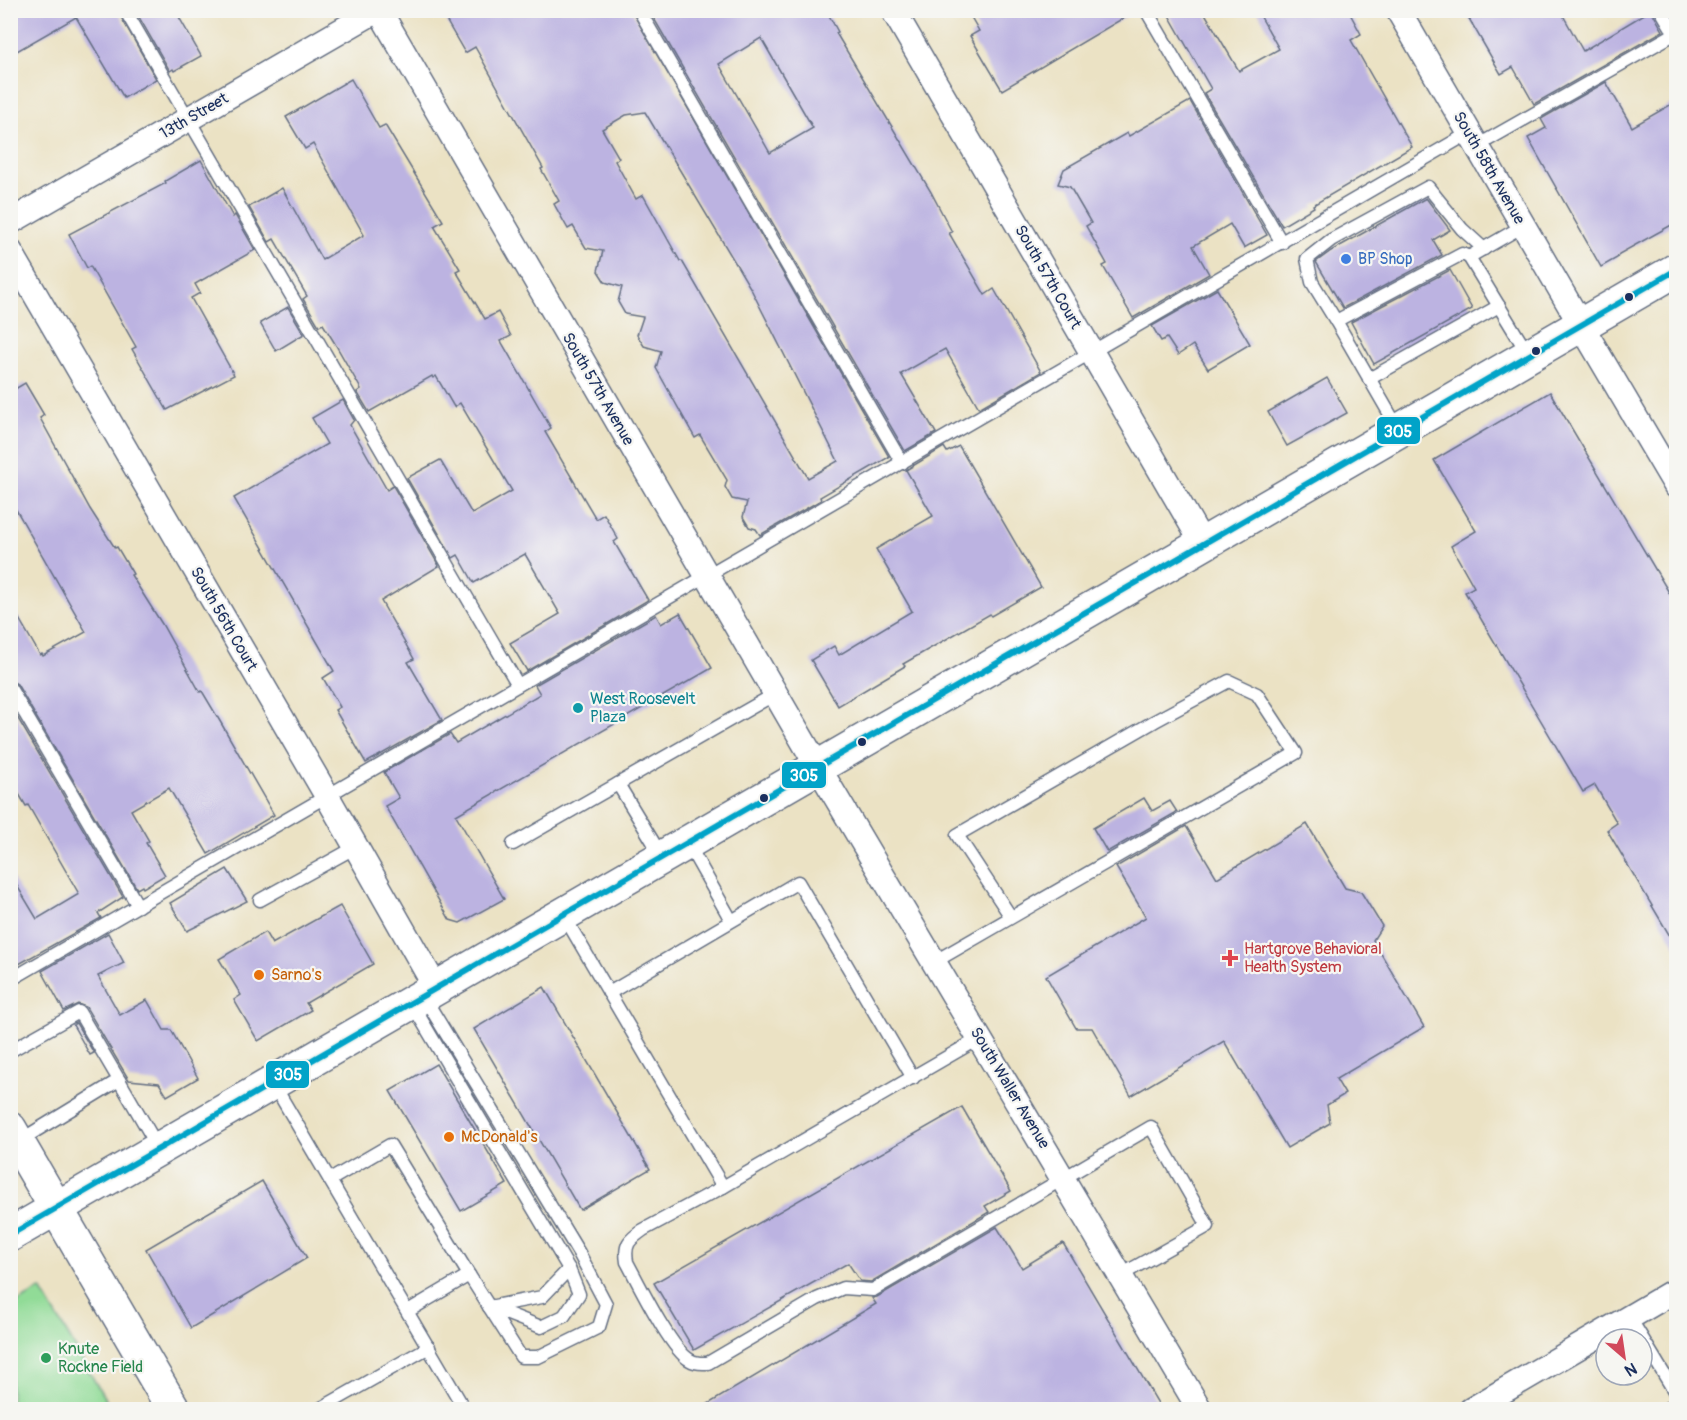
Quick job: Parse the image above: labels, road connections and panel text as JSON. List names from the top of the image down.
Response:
{
  "streets": {
    "street": [
      "13th Street",
      "South 58th Avenue",
      "South 57th Court",
      "South 57th Avenue",
      "South 56th Court",
      "South Waller Avenue"
    ]
  },
  "crossings": [
    ["13th Street", "South 57th Avenue"],
    ["South 57th Avenue", "South Waller Avenue"]
  ],
  "places": {
    "other": [
      "BP Shop",
      "West Roosevelt Plaza",
      "Sarno's",
      "McDonald's",
      "Knute Rockne Field"
    ],
    "health": ["Hartgrove Behavioral Health System"]
  },
  "lines": ["transit line 305"],
  "north": "bottom right"
}
